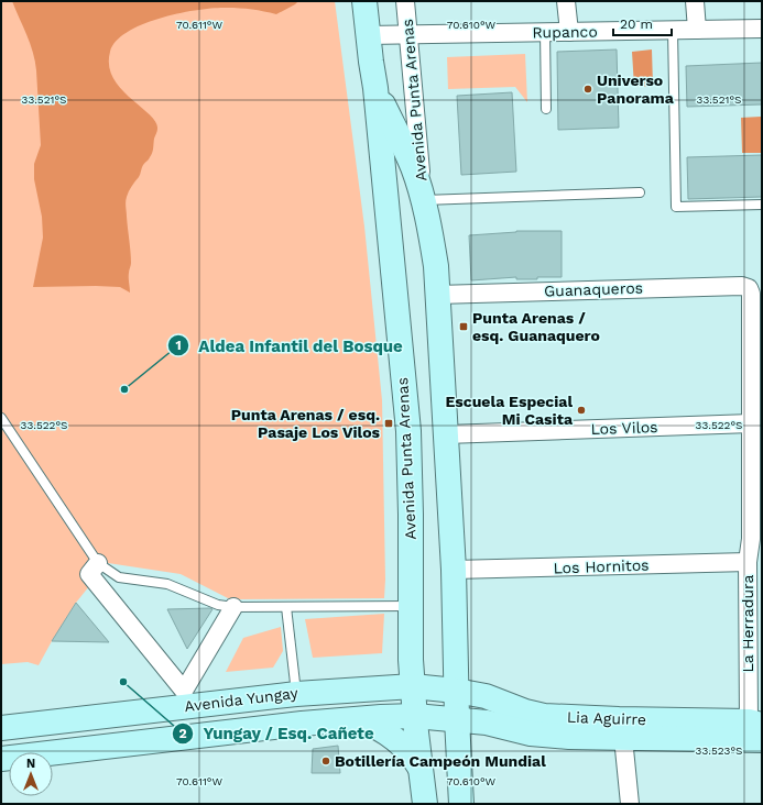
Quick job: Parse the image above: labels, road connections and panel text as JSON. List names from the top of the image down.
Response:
{
  "streets": {
    "main road": ["Avenida Punta Arenas", "Avenida Yungay", "Lia Aguirre"],
    "street": [
      "Rupanco",
      "Guanaqueros",
      "Los Vilos",
      "Los Hornitos",
      "La Herradura"
    ]
  },
  "crossings": [
    ["Rupanco", "Avenida Punta Arenas"],
    ["Avenida Punta Arenas", "Guanaqueros"],
    ["Avenida Punta Arenas", "Los Vilos"],
    ["Avenida Punta Arenas", "Los Hornitos"],
    ["Avenida Punta Arenas", "Avenida Yungay"],
    ["Avenida Punta Arenas", "Lia Aguirre"],
    ["Guanaqueros", "La Herradura"],
    ["Los Vilos", "La Herradura"],
    ["Los Hornitos", "La Herradura"],
    ["La Herradura", "Lia Aguirre"],
    ["Avenida Yungay", "Lia Aguirre"]
  ],
  "places": {
    "other": [
      "Universo Panorama",
      "Aldea Infantil del Bosque",
      "Escuela Especial Mi Casita",
      "Yungay / Esq. Cañete",
      "Botillería Campeón Mundial"
    ],
    "transit": ["Punta Arenas / esq. Guanaquero", "Punta Arenas / esq. Pasaje Los Vilos"]
  },
  "scale_bar": "20 m",
  "north": "top",
  "coordinates": [
    "70.611°W",
    "70.610°W",
    "33.521°S",
    "33.522°S",
    "33.523°S"
  ]
}
